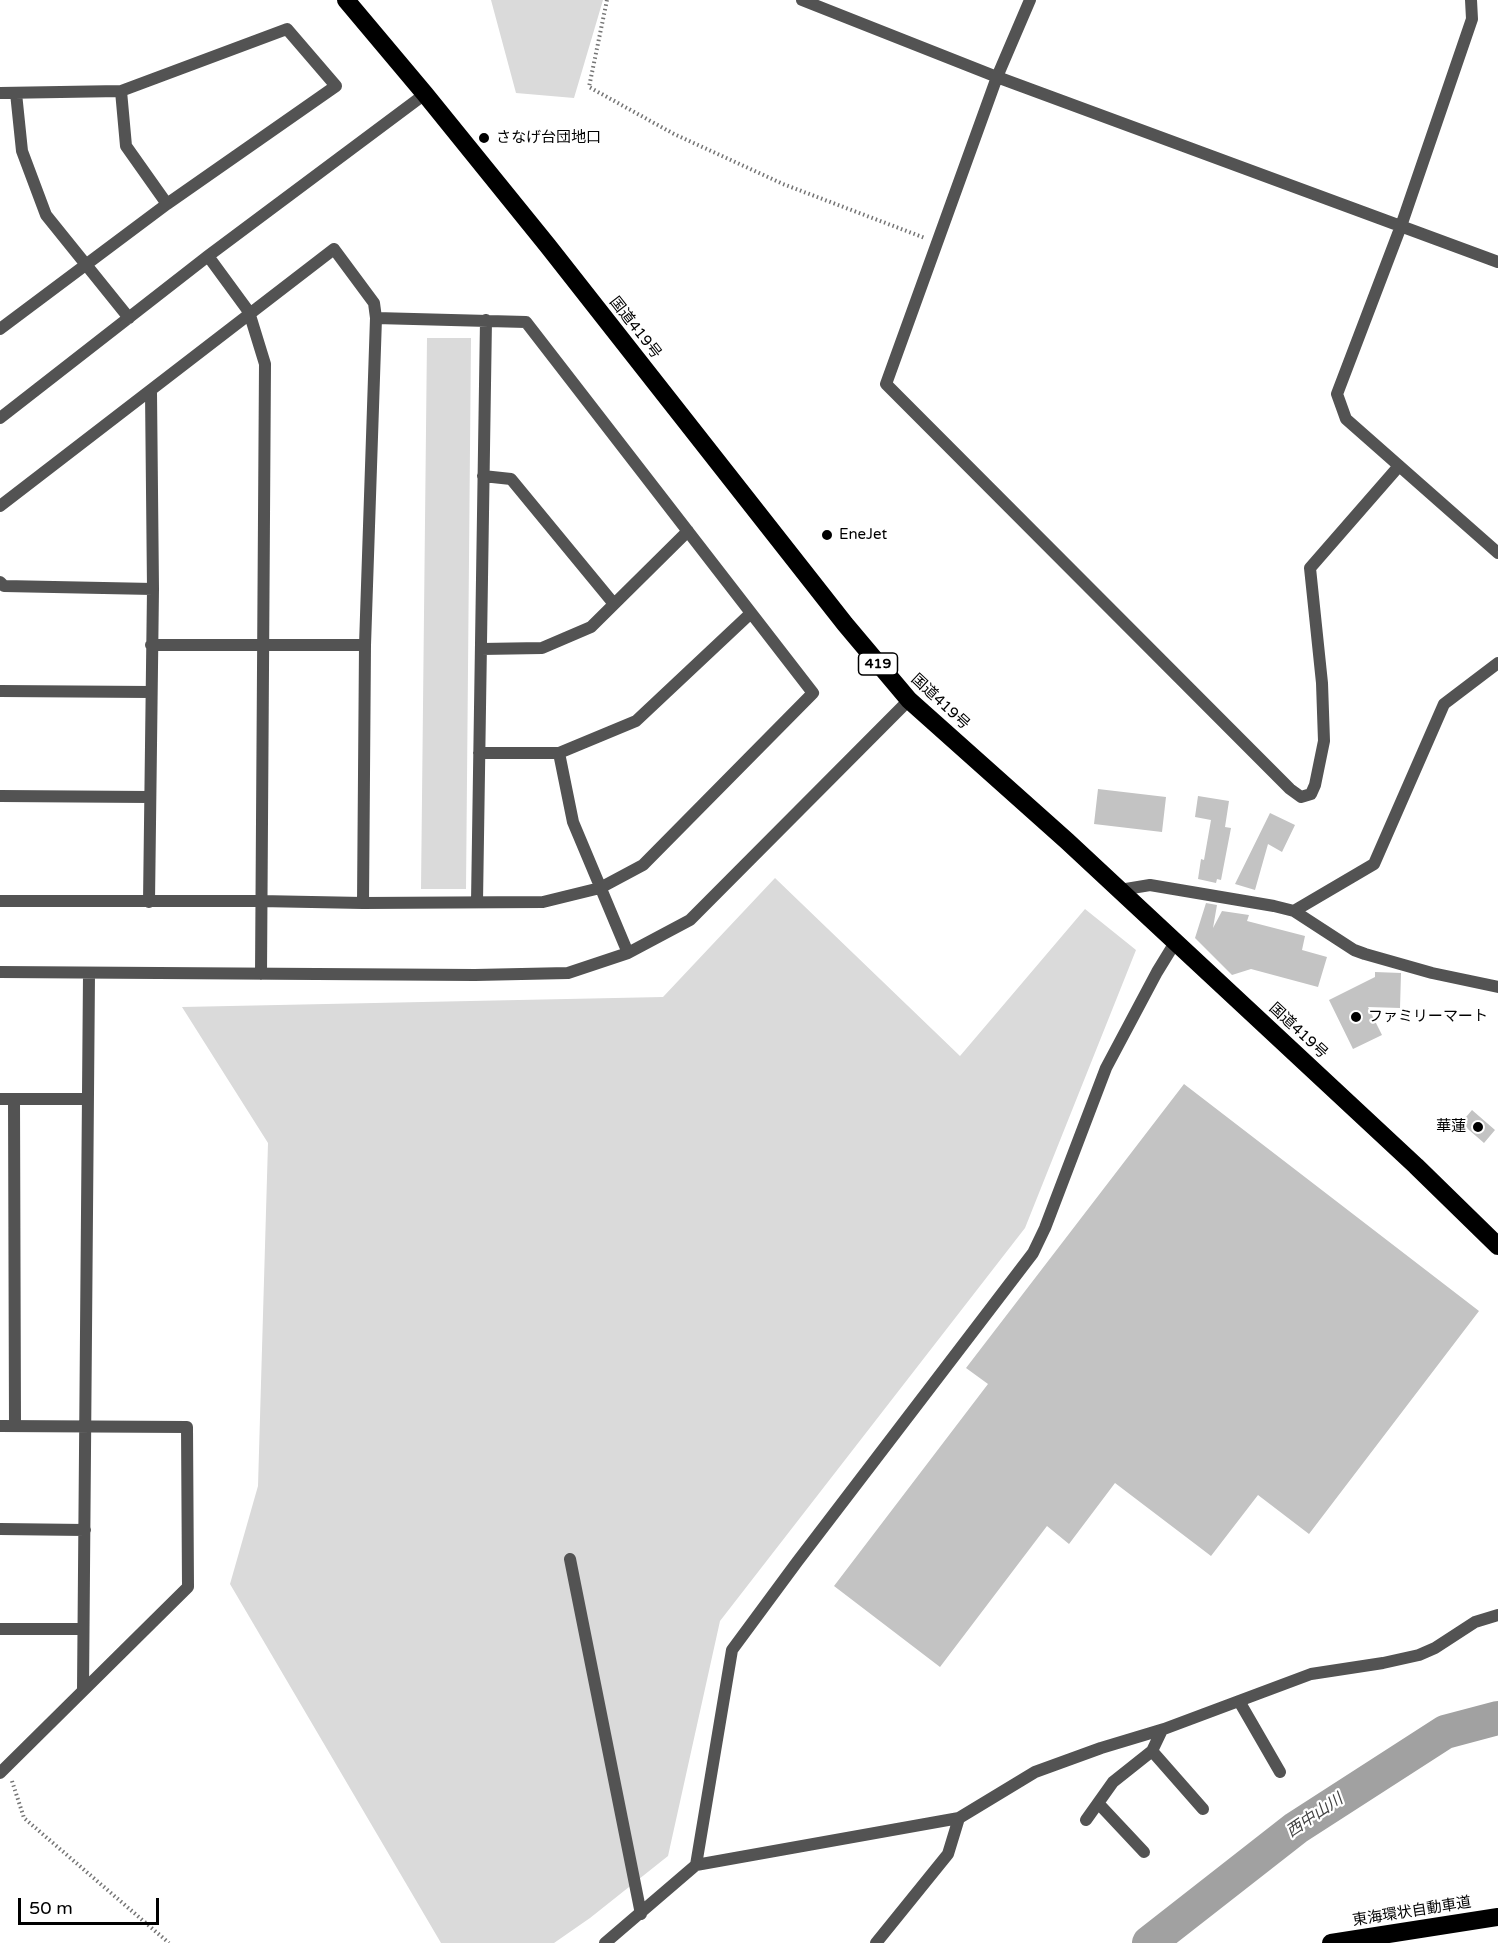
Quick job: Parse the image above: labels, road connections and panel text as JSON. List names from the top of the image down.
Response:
{
  "streets": {
    "highway": ["国道419号", "419", "東海環状自動車道"]
  },
  "water": ["西中山川"],
  "places": [
    "さなげ台団地口",
    "EneJet",
    "ファミリーマート",
    "華蓮"
  ],
  "scale_bar": "50 m"
}
